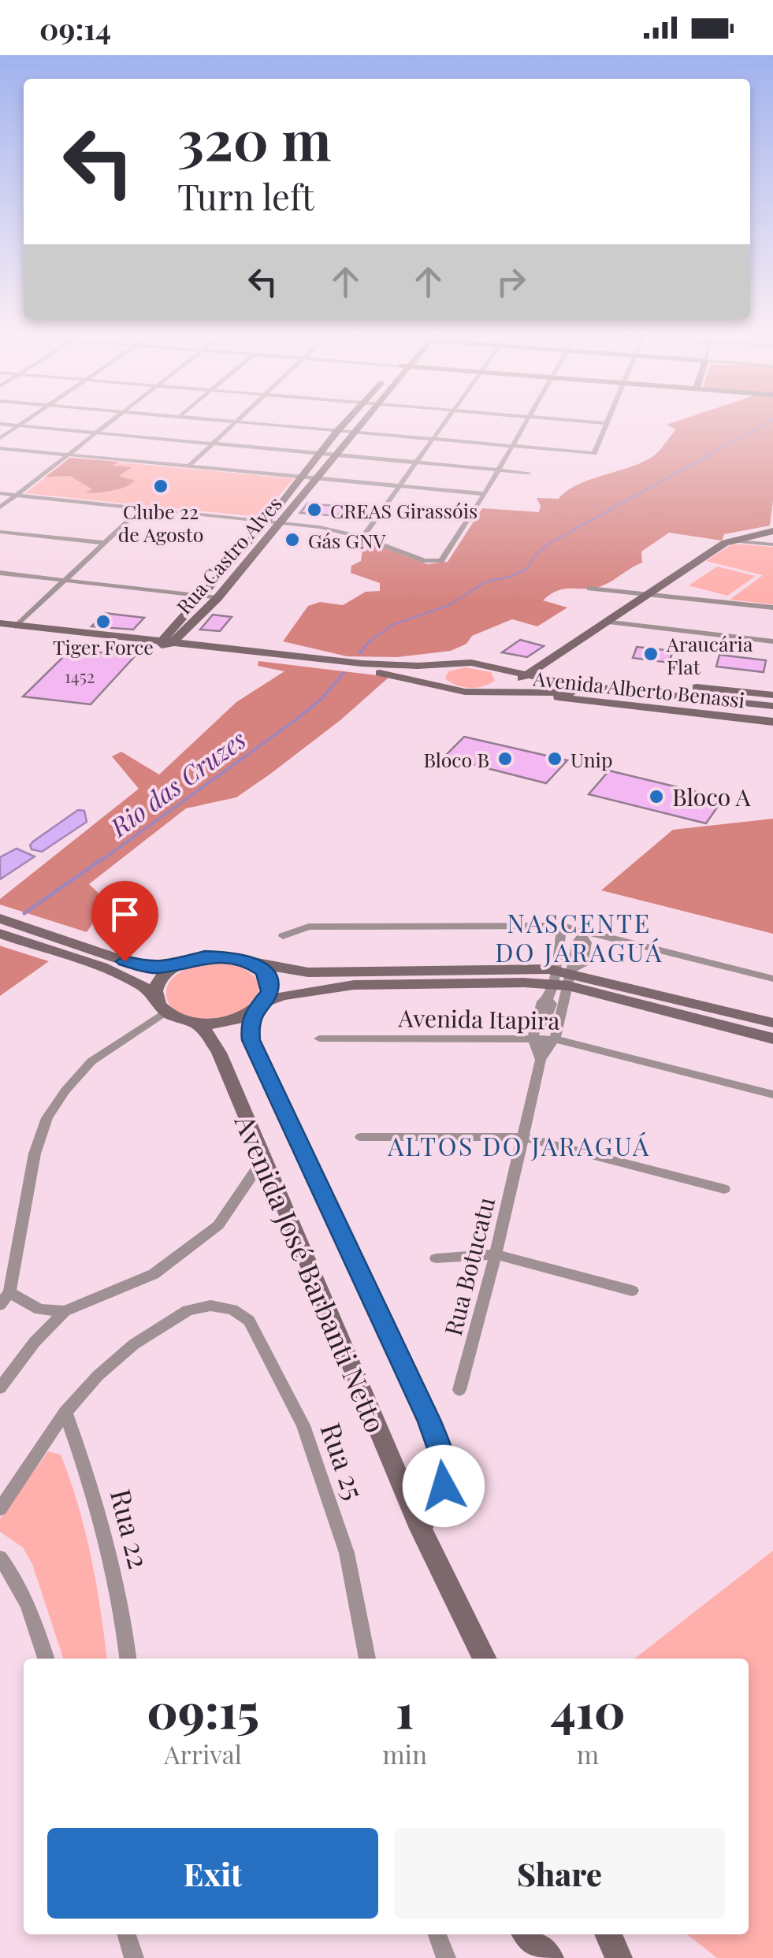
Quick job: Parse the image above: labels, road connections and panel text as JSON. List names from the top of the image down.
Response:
{
  "streets": {
    "street": [
      "Rua Castro Alves",
      "Avenida Alberto Benassi",
      "Avenida Itapira",
      "Rua Botucatu",
      "Avenida José Barbanti Netto",
      "Rua 25",
      "Rua 22"
    ]
  },
  "crossings": [
    ["Avenida Itapira", "Rua Botucatu"],
    ["Rua 25", "Rua 22"]
  ],
  "districts": ["NASCENTE DO JARAGUÁ", "ALTOS DO JARAGUÁ"],
  "water": ["Rio das Cruzes"],
  "places": [
    "Clube 22 de Agosto",
    "CREAS Girassóis",
    "Gás GNV",
    "Tiger Force",
    "Araucária Flat",
    "Bloco B",
    "Unip",
    "Bloco A"
  ],
  "house_numbers": ["1452"],
  "page": {
    "status": "09:14",
    "turn": ["320 m", "Turn left"],
    "eta": [
      "09:15",
      "Arrival",
      "1",
      "min",
      "410",
      "m"
    ],
    "buttons": ["Exit", "Share"]
  }
}
